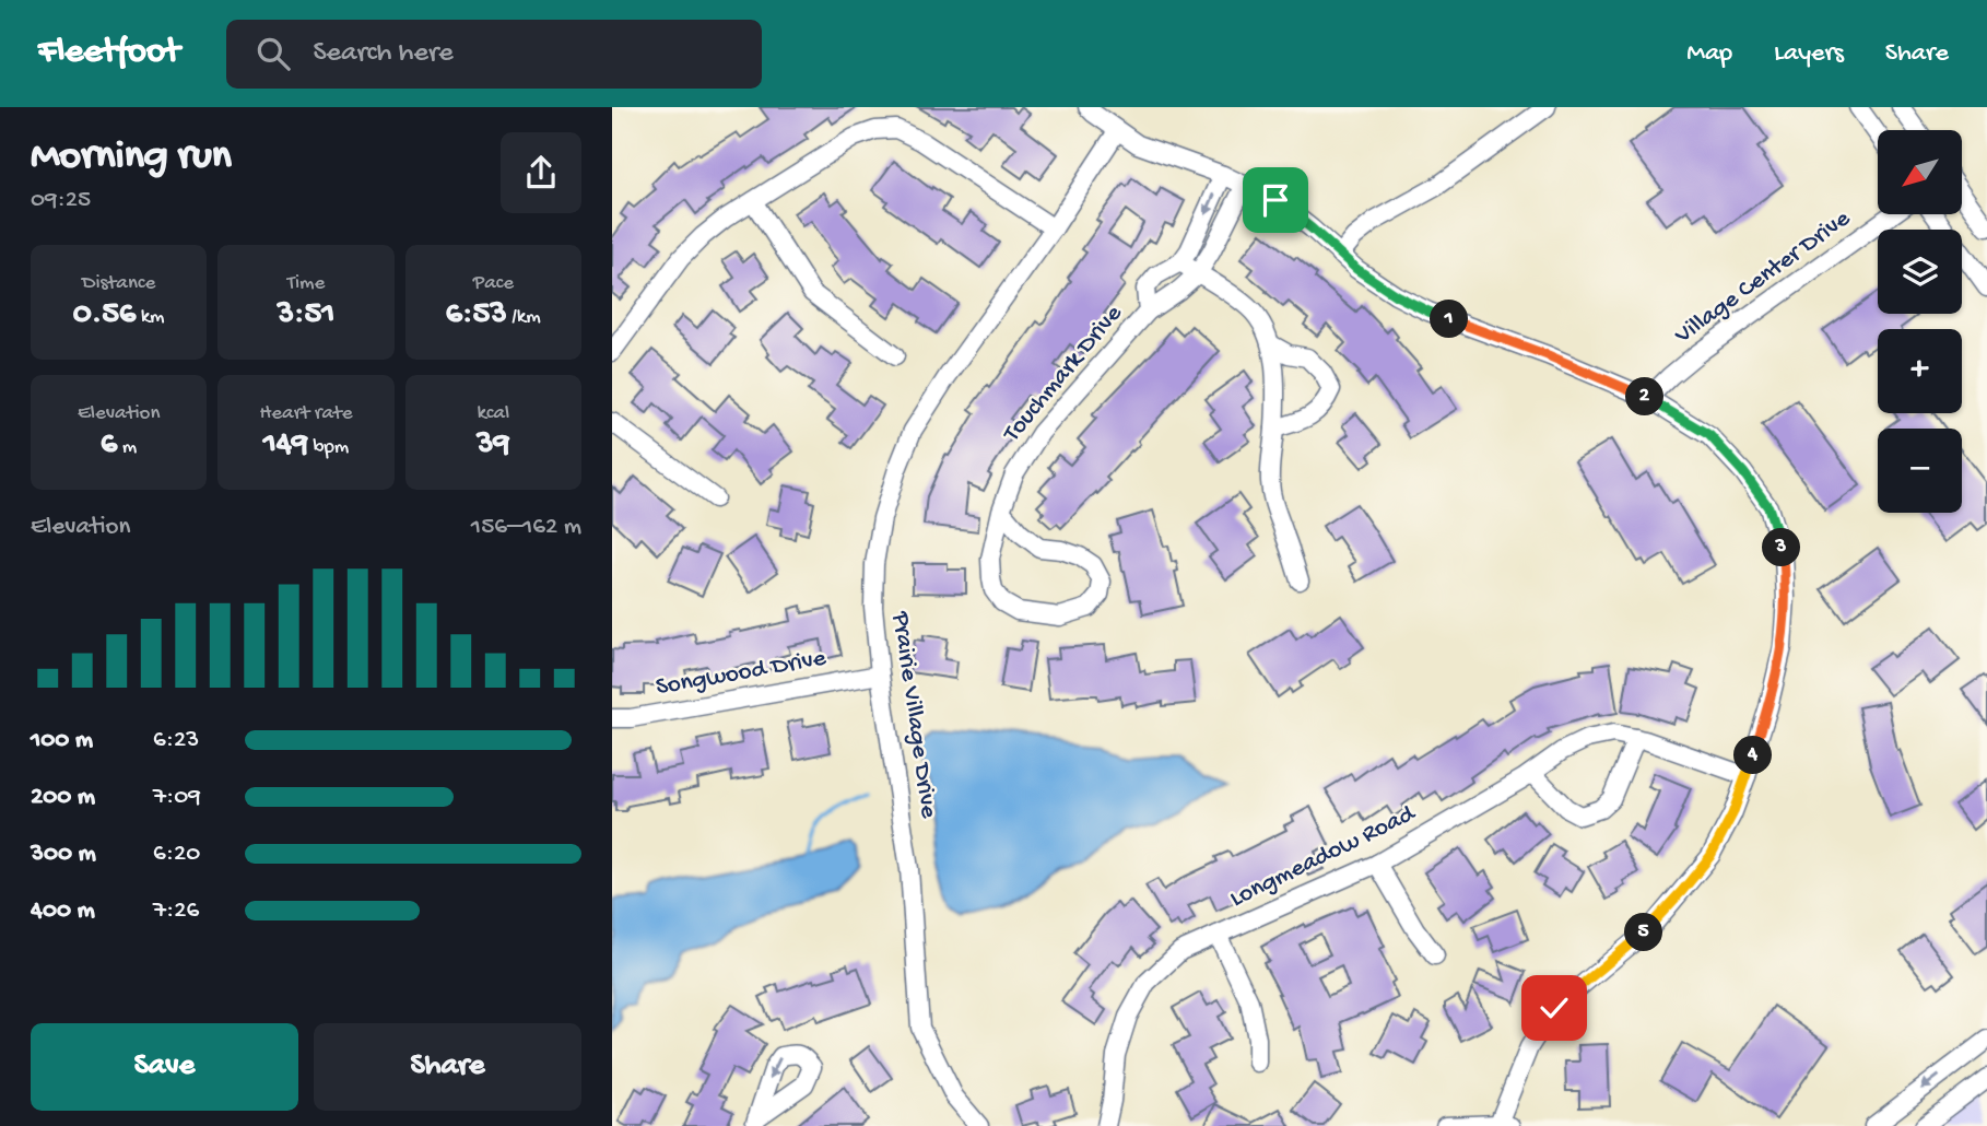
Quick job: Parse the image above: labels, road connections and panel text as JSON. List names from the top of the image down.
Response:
{
  "streets": {
    "street": [
      "Village Center Drive",
      "Touchmark Drive",
      "Songwood Drive",
      "Prairie Village Drive",
      "Longmeadow Road"
    ]
  },
  "crossings": [
    ["Songwood Drive", "Prairie Village Drive"]
  ],
  "north": "bottom left",
  "page": {
    "header": "Fleetfoot",
    "search": "Search here",
    "nav": ["Map", "Layers", "Share"],
    "heading": ["Morning run", "09:25"],
    "map_buttons": ["+", "−"],
    "stats": [
      ["Distance", "0.56 km"],
      ["Time", "3:51"],
      ["Pace", "6:53 /km"],
      ["Elevation", "6 m"],
      ["Heart rate", "149 bpm"],
      ["kcal", "39"]
    ],
    "pins": [
      "1",
      "2",
      "3",
      "4",
      "5"
    ],
    "chart": ["Elevation", "156–162 m"],
    "list": [
      {
        "name": "100 m",
        "note": "6:23"
      },
      {
        "name": "200 m",
        "note": "7:09"
      },
      {
        "name": "300 m",
        "note": "6:20"
      },
      {
        "name": "400 m",
        "note": "7:26"
      }
    ],
    "buttons": ["Save", "Share"]
  }
}
